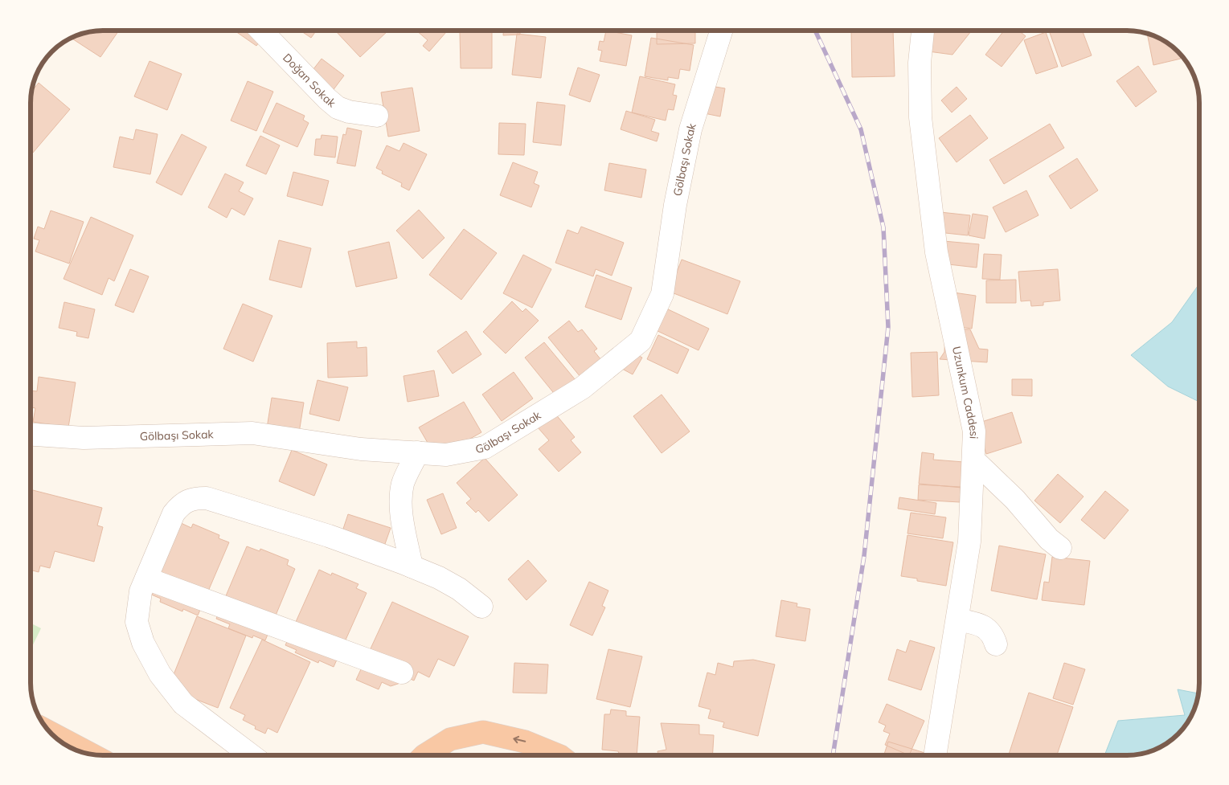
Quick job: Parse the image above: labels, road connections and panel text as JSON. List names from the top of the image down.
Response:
{
  "streets": {
    "street": ["Doğan Sokak", "Gölbaşı Sokak", "Uzunkum Caddesi"]
  }
}
